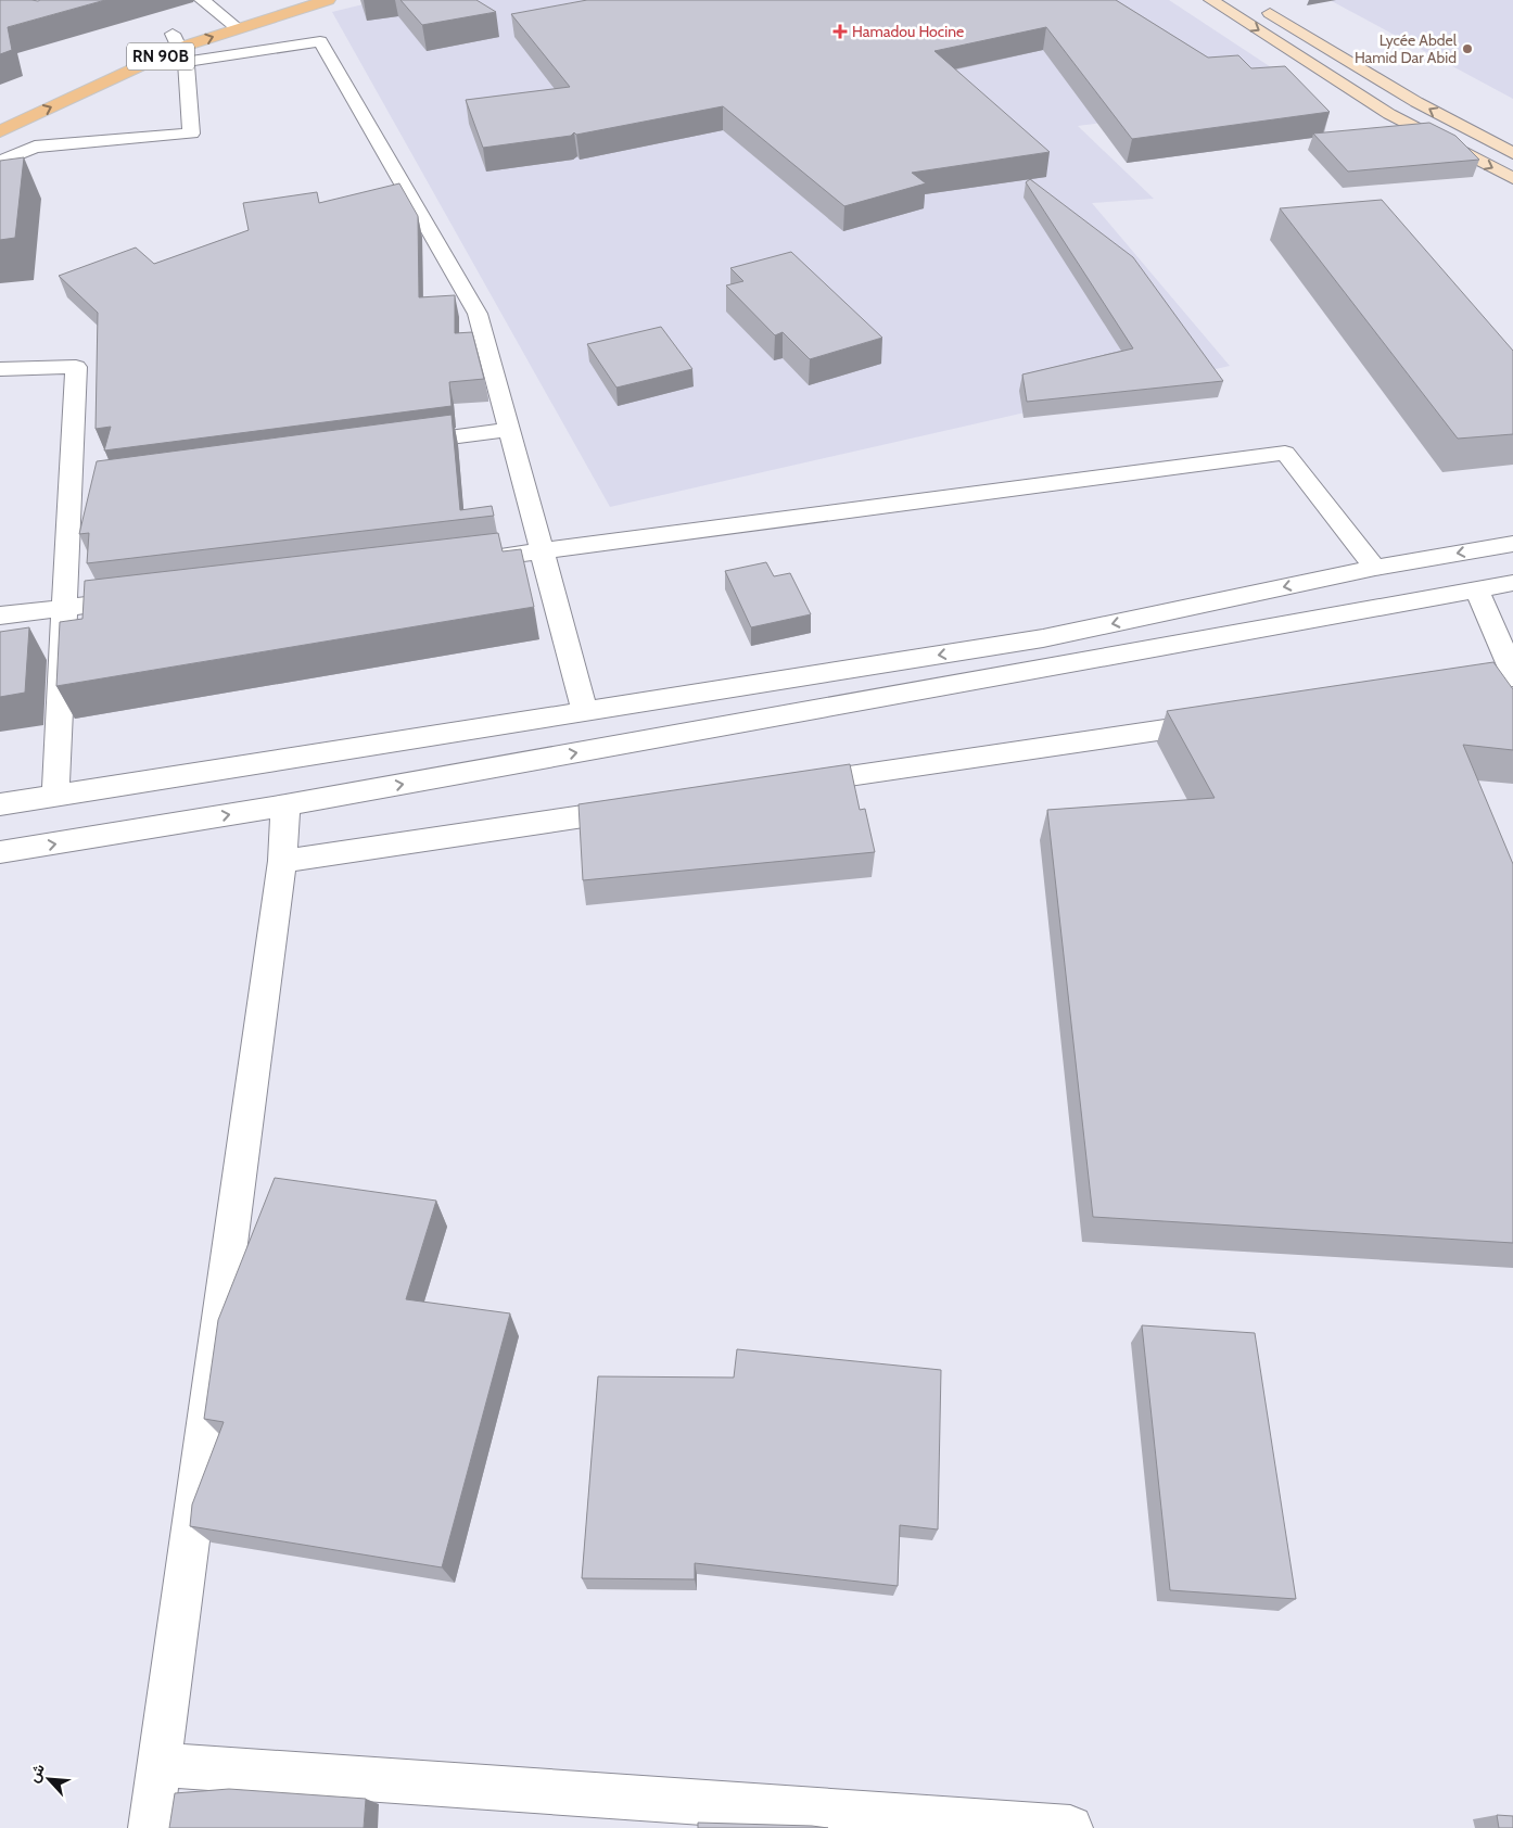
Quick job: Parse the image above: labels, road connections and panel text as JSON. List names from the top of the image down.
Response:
{
  "streets": {
    "main road": ["RN 90B"]
  },
  "places": {
    "health": ["Hamadou Hocine"],
    "other": ["Lycée Abdel Hamid Dar Abid"]
  },
  "north": "top left"
}
